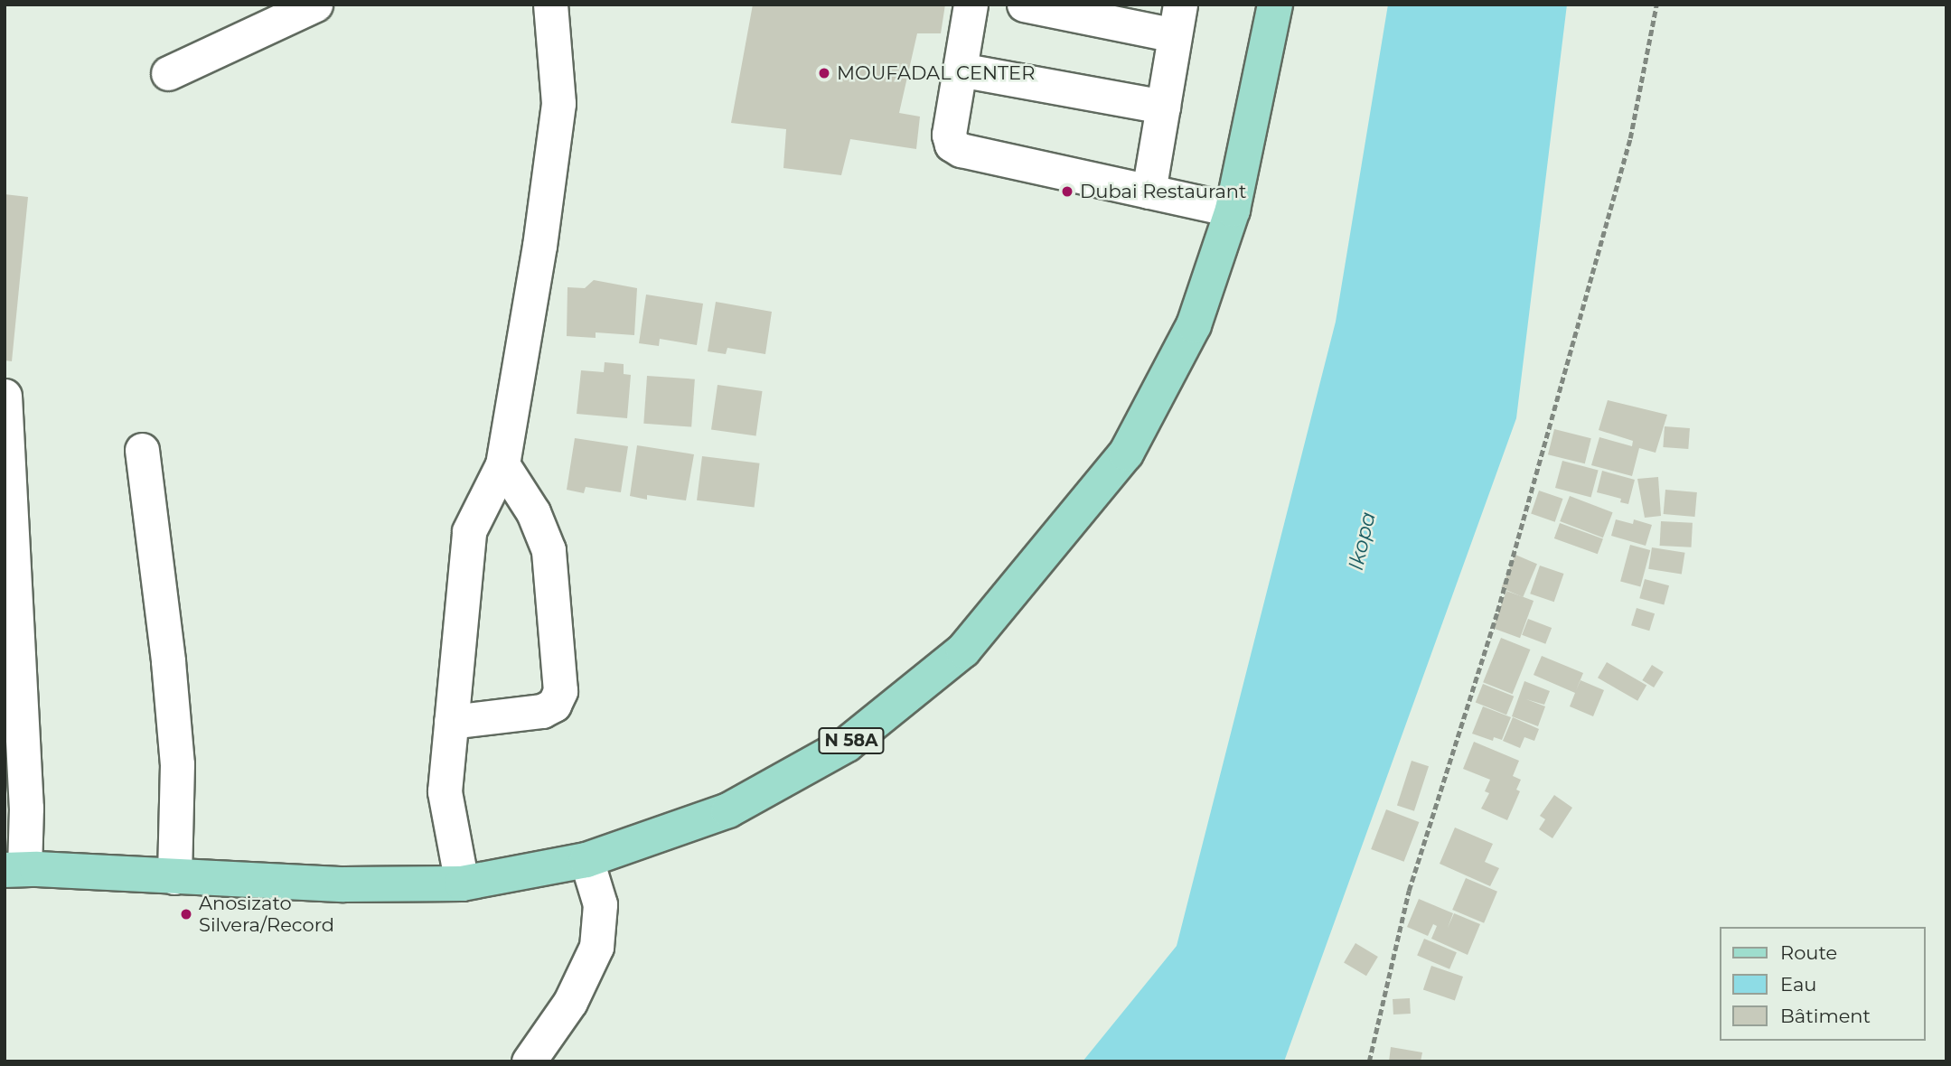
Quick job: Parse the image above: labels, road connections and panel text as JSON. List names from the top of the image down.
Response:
{
  "streets": {
    "main road": ["N 58A"]
  },
  "water": ["Ikopa"],
  "places": ["MOUFADAL CENTER", "Dubai Restaurant", "Anosizato Silvera/Record"],
  "legend": ["Route", "Eau", "Bâtiment"]
}
